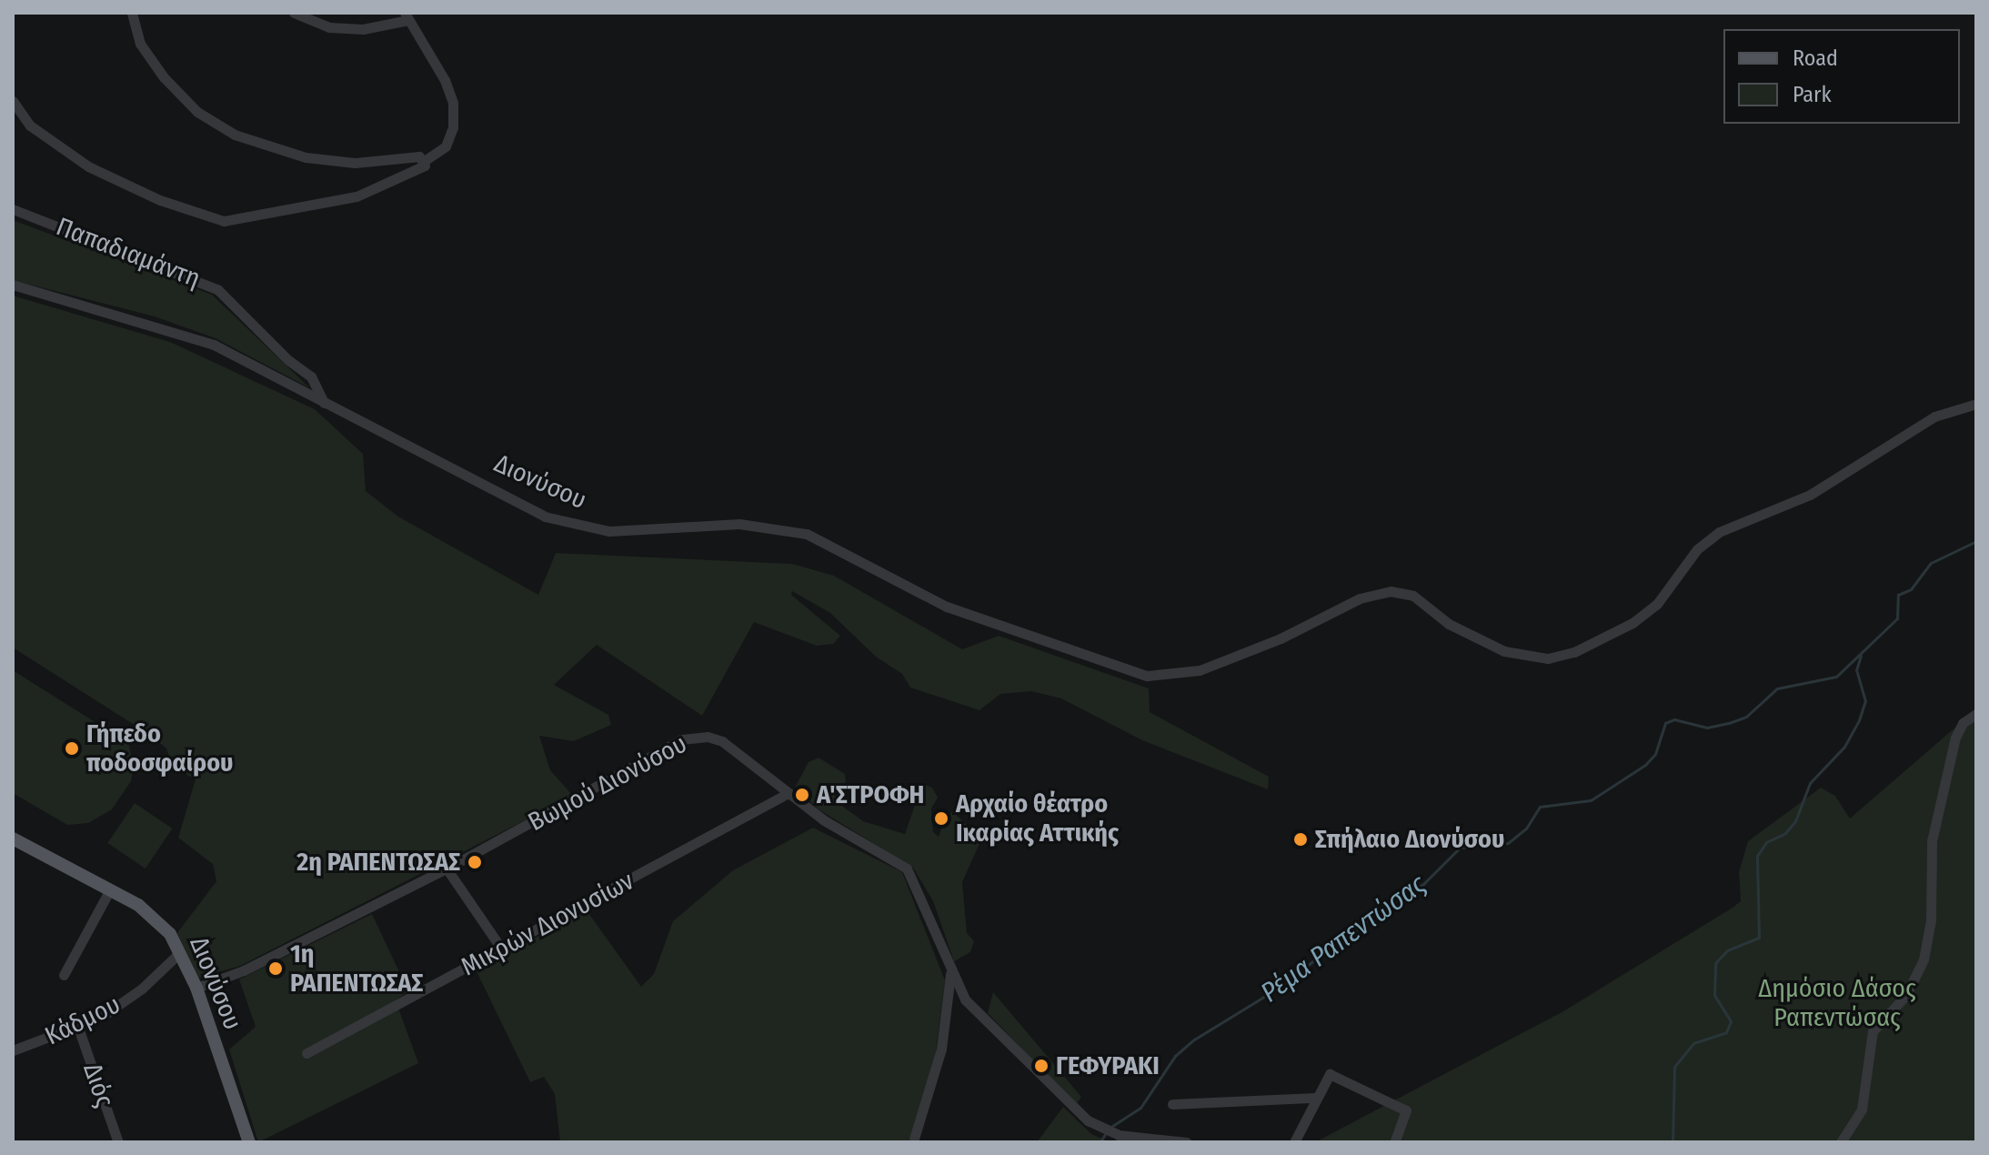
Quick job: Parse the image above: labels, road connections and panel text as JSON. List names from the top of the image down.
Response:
{
  "streets": {
    "main road": ["Διονύσου"],
    "street": [
      "Παπαδιαμάντη",
      "Βωμού Διονύσου",
      "Μικρών Διονυσίων",
      "Κάδμου",
      "Διός"
    ]
  },
  "crossings": [
    ["Παπαδιαμάντη", "Διονύσου"],
    ["Διονύσου", "Βωμού Διονύσου"],
    ["Διονύσου", "Κάδμου"],
    ["Βωμού Διονύσου", "Μικρών Διονυσίων"],
    ["Κάδμου", "Διός"]
  ],
  "water": ["Ρέμα Ραπεντώσας"],
  "parks": ["Δημόσιο Δάσος Ραπεντώσας"],
  "places": [
    "Γήπεδο ποδοσφαίρου",
    "Α'ΣΤΡΟΦΗ",
    "Αρχαίο θέατρο Ικαρίας Αττικής",
    "Σπήλαιο Διονύσου",
    "2η ΡΑΠΕΝΤΩΣΑΣ",
    "1η ΡΑΠΕΝΤΩΣΑΣ",
    "ΓΕΦΥΡΑΚΙ"
  ],
  "legend": ["Road", "Park"]
}
